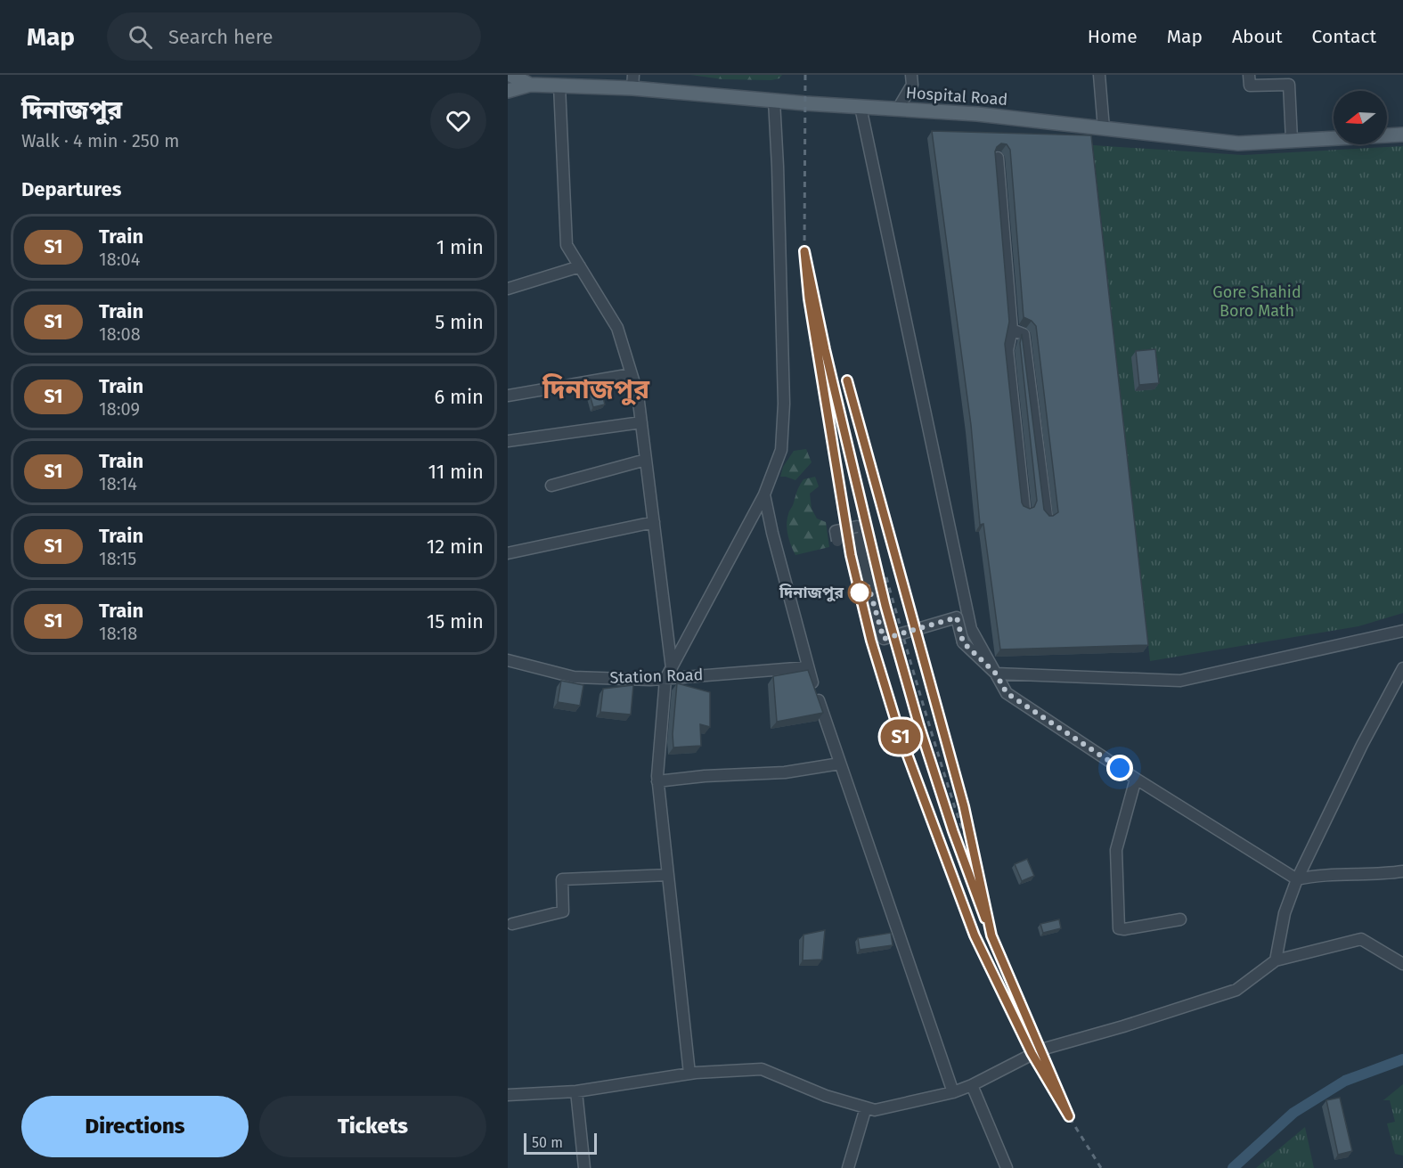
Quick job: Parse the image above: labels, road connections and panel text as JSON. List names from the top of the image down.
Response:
{
  "streets": {
    "main road": ["Hospital Road"],
    "street": ["Station Road"]
  },
  "districts": ["দিনাজপুর"],
  "parks": ["Gore Shahid Boro Math"],
  "places": ["দিনাজপুর"],
  "scale_bar": "50 m",
  "north": "left",
  "page": {
    "header": "Map",
    "search": "Search here",
    "nav": [
      "Home",
      "Map",
      "About",
      "Contact"
    ],
    "heading": [
      ["দিনাজপুর", "Walk · 4 min · 250 m"],
      "Departures"
    ],
    "on_map": "S1",
    "list": [
      {
        "mark": "S1",
        "name": "Train",
        "note": "18:04",
        "value": "1 min"
      },
      {
        "mark": "S1",
        "name": "Train",
        "note": "18:08",
        "value": "5 min"
      },
      {
        "mark": "S1",
        "name": "Train",
        "note": "18:09",
        "value": "6 min"
      },
      {
        "mark": "S1",
        "name": "Train",
        "note": "18:14",
        "value": "11 min"
      },
      {
        "mark": "S1",
        "name": "Train",
        "note": "18:15",
        "value": "12 min"
      },
      {
        "mark": "S1",
        "name": "Train",
        "note": "18:18",
        "value": "15 min"
      }
    ],
    "buttons": ["Directions", "Tickets"],
    "scale": "50 m"
  }
}
